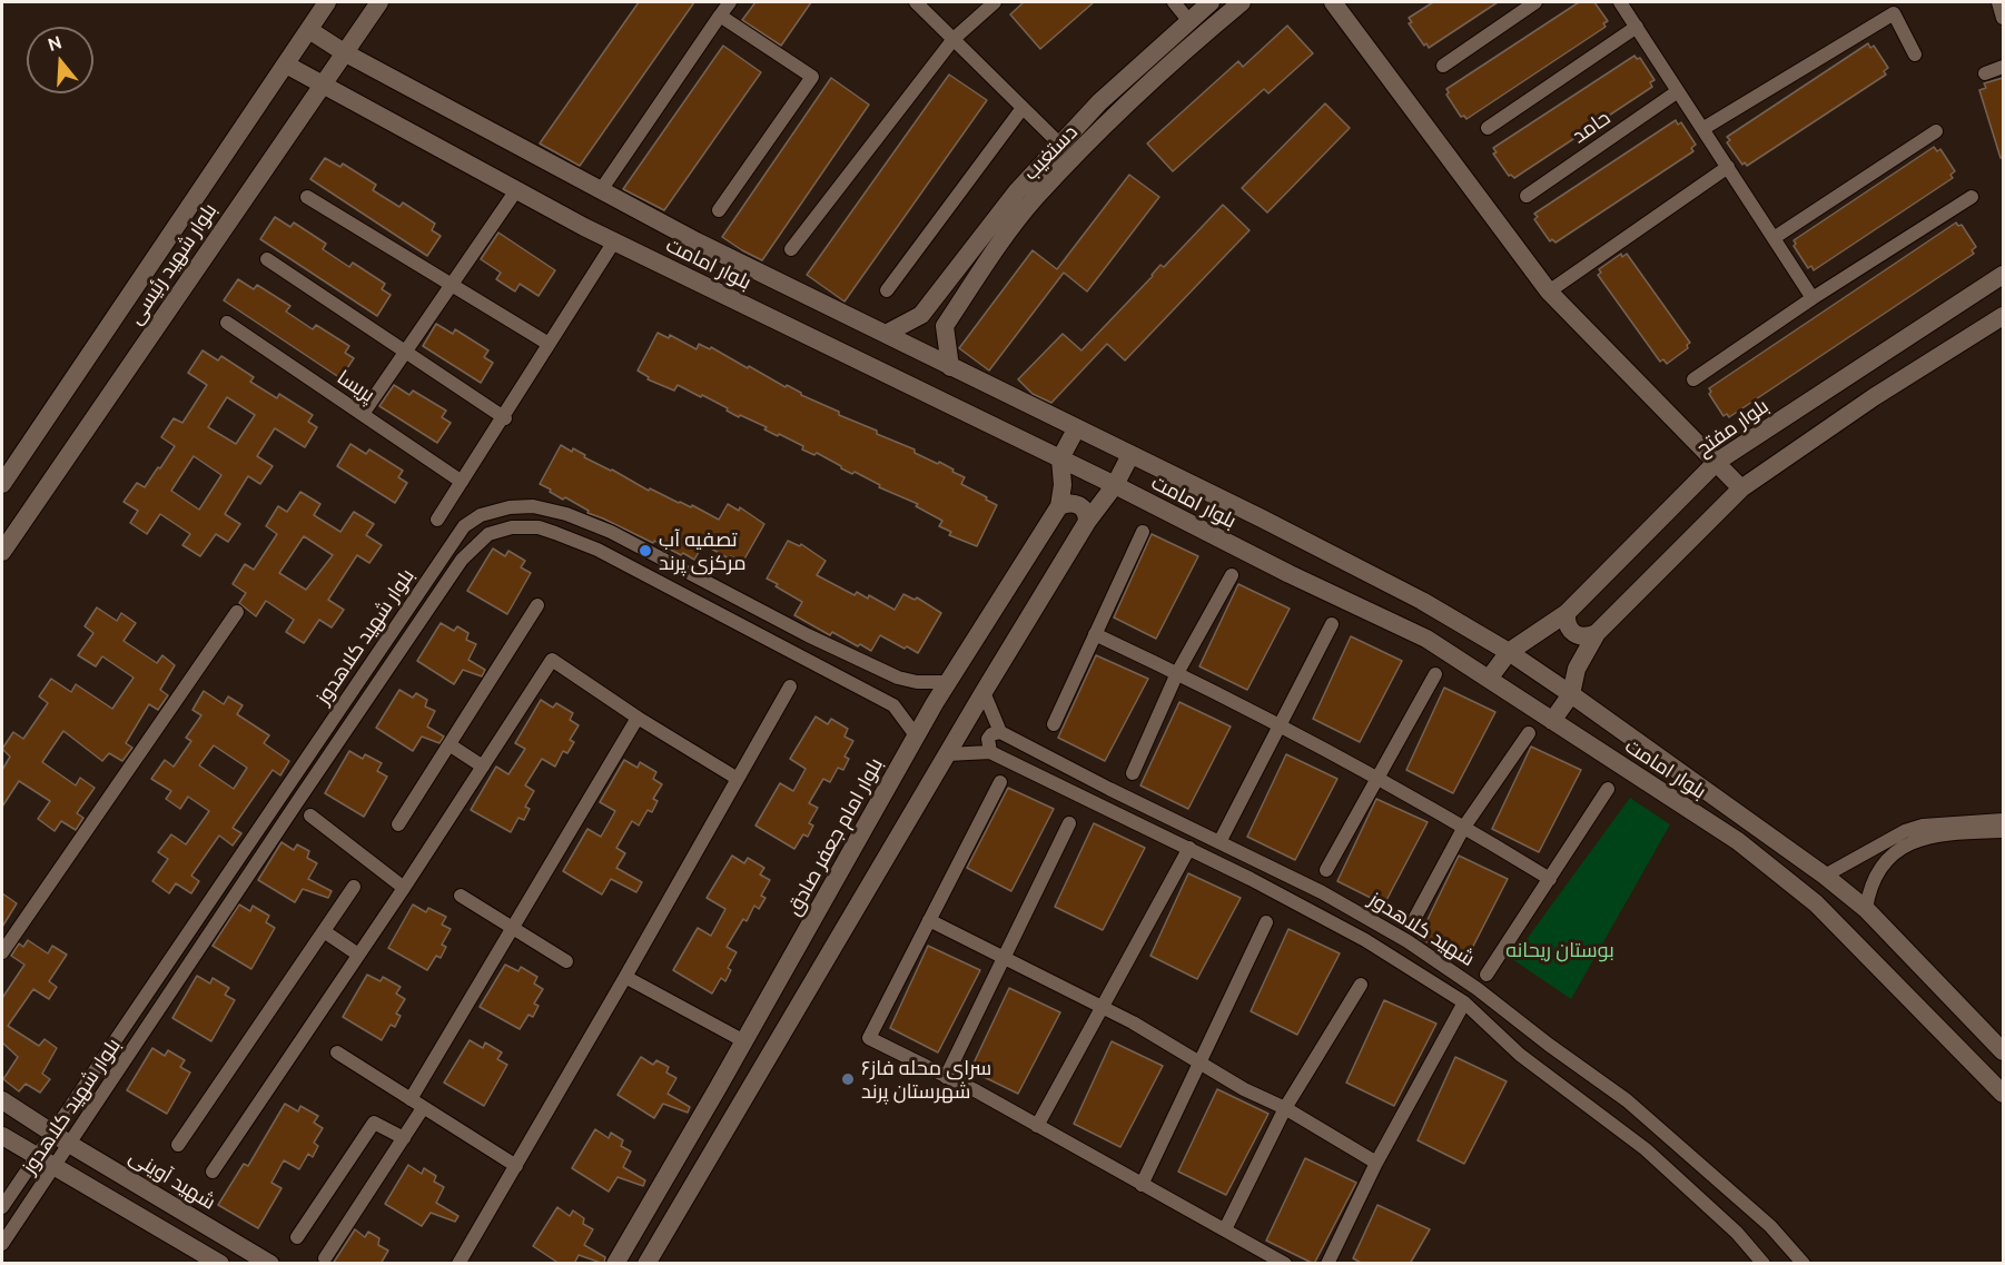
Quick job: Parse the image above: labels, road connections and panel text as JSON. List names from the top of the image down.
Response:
{
  "streets": {
    "street": [
      "حامد",
      "دستغیب",
      "بلوار شهید رئیسی",
      "بلوار امامت",
      "پریسا",
      "بلوار مفتح",
      "بلوار شهید کلاهدوز",
      "بلوار امام جعفر صادق",
      "شهید کلاهدوز",
      "شهید آوینی"
    ]
  },
  "crossings": [
    ["دستغیب", "بلوار امامت"],
    ["بلوار شهید رئیسی", "بلوار امامت"],
    ["بلوار امامت", "بلوار مفتح"],
    ["بلوار امامت", "بلوار امام جعفر صادق"],
    ["بلوار شهید کلاهدوز", "بلوار امام جعفر صادق"],
    ["بلوار شهید کلاهدوز", "شهید آوینی"]
  ],
  "parks": ["بوستان ریحانه"],
  "places": ["تصفیه آب مرکزی پرند", "سرای محله فاز۶ شهرستان پرند"],
  "north": "top"
}
